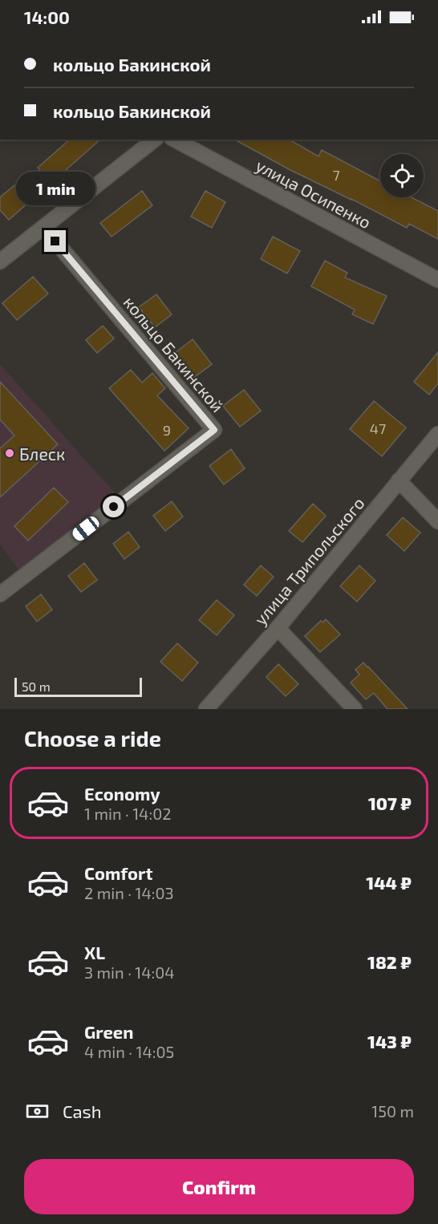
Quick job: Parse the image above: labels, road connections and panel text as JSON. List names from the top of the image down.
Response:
{
  "streets": {
    "street": ["улица Осипенко", "кольцо Бакинской", "улица Трипольского"]
  },
  "places": ["Блеск"],
  "house_numbers": ["7", "47", "9"],
  "scale_bar": "50 m",
  "page": {
    "status": "14:00",
    "banner": ["кольцо Бакинской", "кольцо Бакинской"],
    "bubble": "1 min",
    "scale": "50 m",
    "heading": "Choose a ride",
    "list": [
      {
        "name": "Economy",
        "note": "1 min · 14:02",
        "value": "107 ₽"
      },
      {
        "name": "Comfort",
        "note": "2 min · 14:03",
        "value": "144 ₽"
      },
      {
        "name": "XL",
        "note": "3 min · 14:04",
        "value": "182 ₽"
      },
      {
        "name": "Green",
        "note": "4 min · 14:05",
        "value": "143 ₽"
      }
    ],
    "pay": ["Cash", "150 m"],
    "buttons": "Confirm"
  }
}
